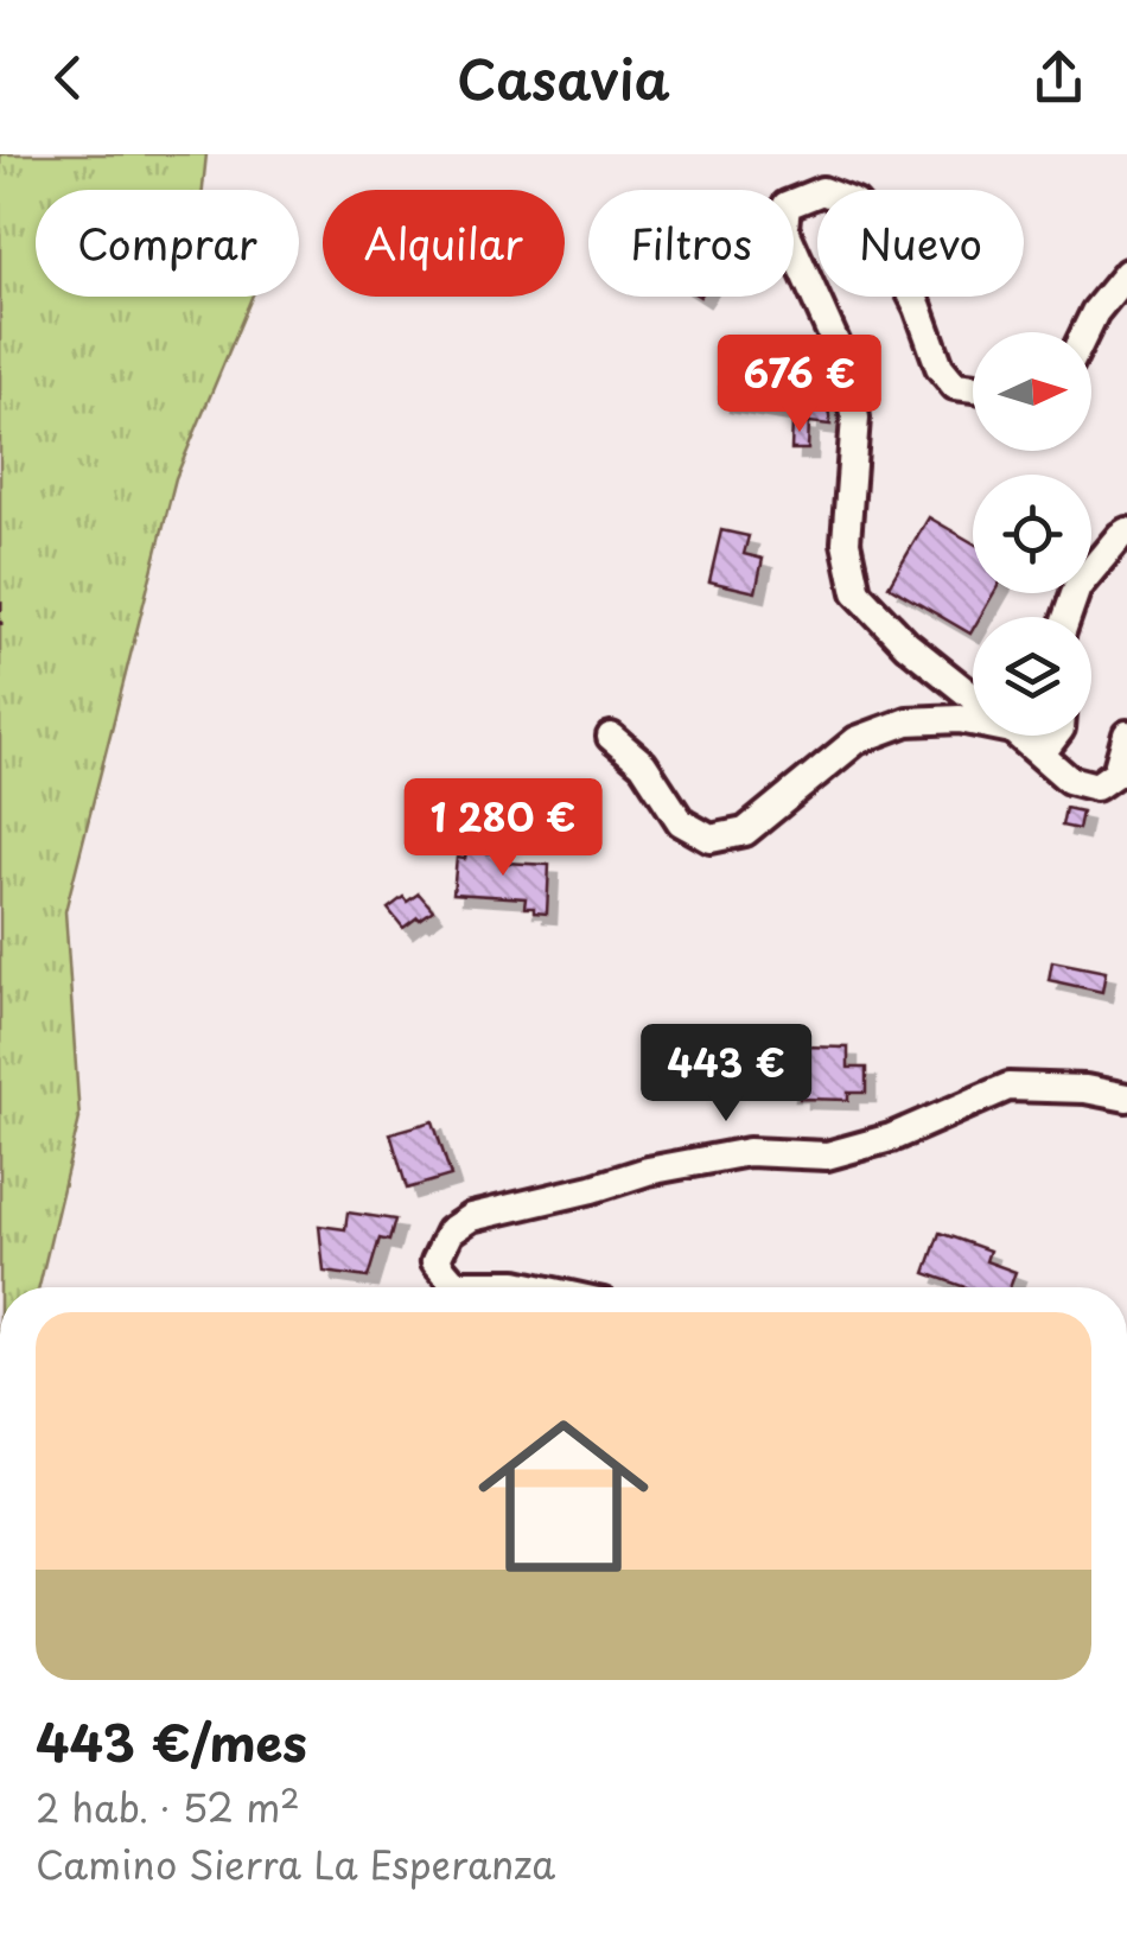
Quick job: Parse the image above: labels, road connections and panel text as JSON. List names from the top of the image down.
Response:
{
  "north": "right",
  "page": {
    "header": "Casavia",
    "chip": [
      "Comprar",
      "Alquilar",
      "Filtros",
      "Nuevo"
    ],
    "price": ["676 €", "1 280 €", "443 €"],
    "list": [
      {
        "name": "443 €/mes",
        "note": "2 hab. · 52 m² · Camino Sierra La Esperanza"
      }
    ]
  }
}
